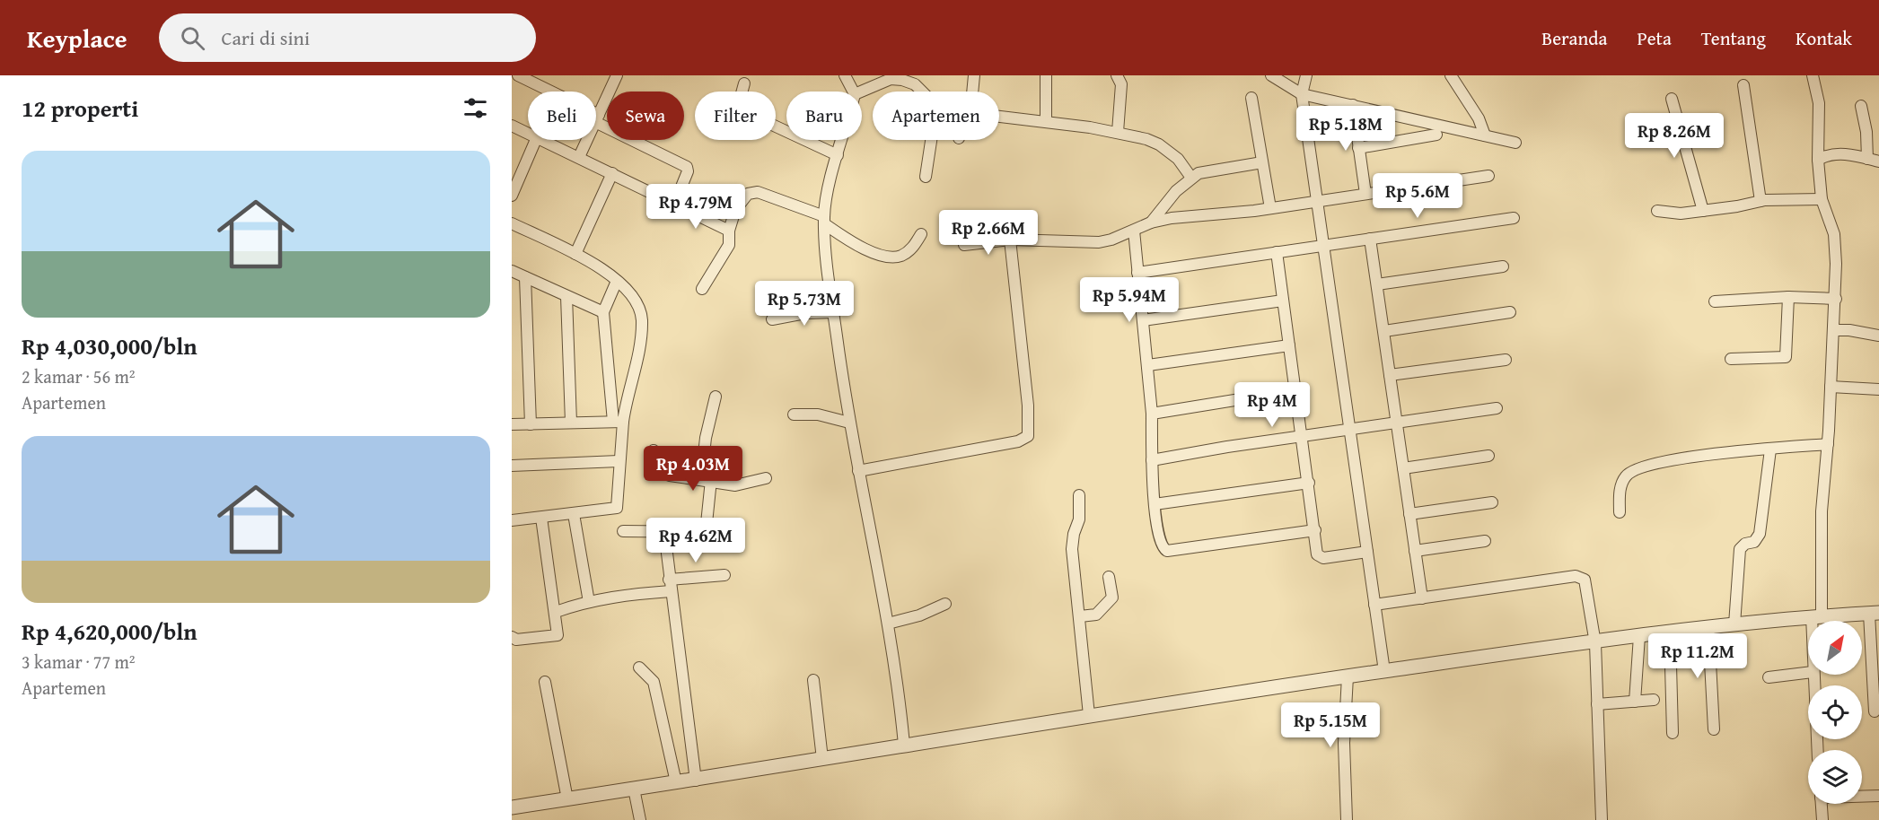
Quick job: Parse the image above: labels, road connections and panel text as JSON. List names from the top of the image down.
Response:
{
  "north": "top right",
  "page": {
    "header": "Keyplace",
    "search": "Cari di sini",
    "nav": [
      "Beranda",
      "Peta",
      "Tentang",
      "Kontak"
    ],
    "heading": "12 properti",
    "chip": [
      "Beli",
      "Sewa",
      "Filter",
      "Baru",
      "Apartemen"
    ],
    "price": [
      "Rp 5.18M",
      "Rp 8.26M",
      "Rp 5.6M",
      "Rp 4.79M",
      "Rp 2.66M",
      "Rp 5.94M",
      "Rp 5.73M",
      "Rp 4M",
      "Rp 4.03M",
      "Rp 4.62M",
      "Rp 11.2M",
      "Rp 5.15M"
    ],
    "list": [
      {
        "name": "Rp 4,030,000/bln",
        "note": "2 kamar · 56 m² · Apartemen"
      },
      {
        "name": "Rp 4,620,000/bln",
        "note": "3 kamar · 77 m² · Apartemen"
      }
    ]
  }
}
